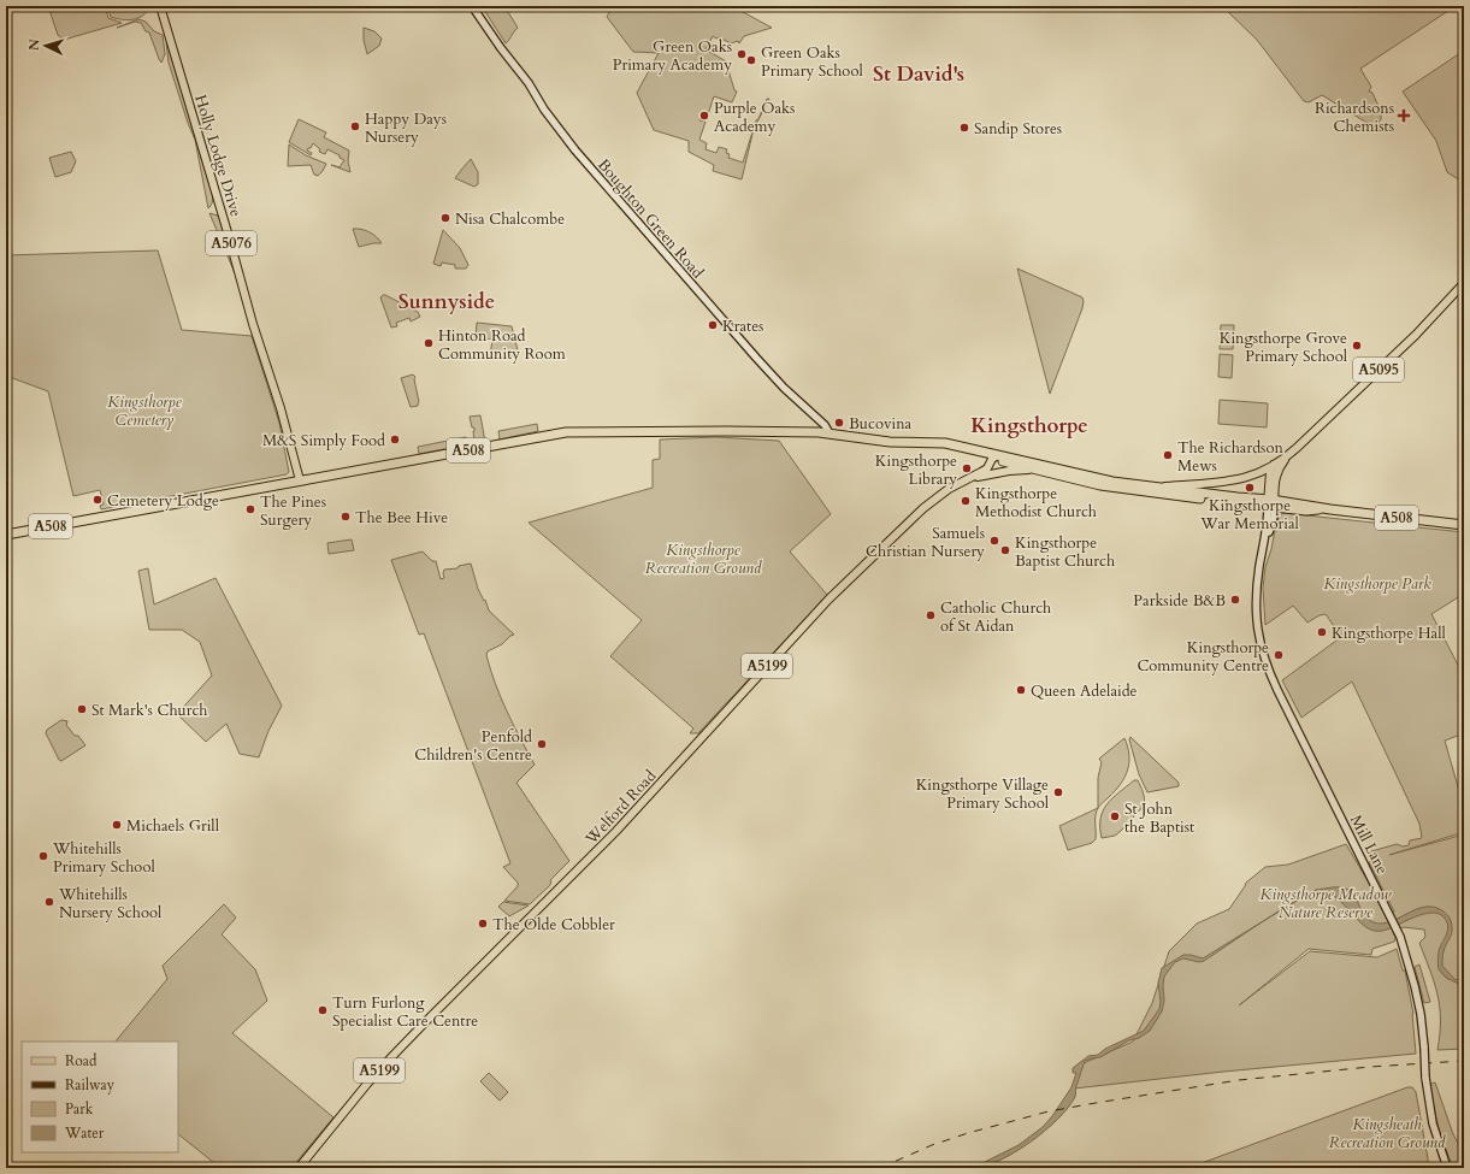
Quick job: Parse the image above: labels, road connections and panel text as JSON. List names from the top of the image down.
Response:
{
  "streets": {
    "highway": ["A508"],
    "main road": [
      "Holly Lodge Drive",
      "A5076",
      "A5095",
      "A5199",
      "Welford Road"
    ],
    "street": ["Boughton Green Road", "Mill Lane"]
  },
  "crossings": [
    ["Holly Lodge Drive", "A508"],
    ["Boughton Green Road", "A508"],
    ["A5095", "A508"],
    ["A5095", "Mill Lane"],
    ["A508", "Welford Road"],
    ["A508", "Mill Lane"]
  ],
  "districts": ["St David's", "Sunnyside", "Kingsthorpe"],
  "parks": [
    "Kingsthorpe Cemetery",
    "Kingsthorpe Recreation Ground",
    "Kingsthorpe Park",
    "Kingsthorpe Meadow Nature Reserve",
    "Kingsheath Recreation Ground"
  ],
  "places": {
    "other": [
      "Green Oaks Primary Academy",
      "Green Oaks Primary School",
      "Purple Oaks Academy",
      "Happy Days Nursery",
      "Sandip Stores",
      "Nisa Chalcombe",
      "Krates",
      "Hinton Road Community Room",
      "Kingsthorpe Grove Primary School",
      "Bucovina",
      "M&S Simply Food",
      "The Richardson Mews",
      "Kingsthorpe Library",
      "Kingsthorpe War Memorial",
      "Cemetery Lodge",
      "Kingsthorpe Methodist Church",
      "The Pines Surgery",
      "The Bee Hive",
      "Samuels Christian Nursery",
      "Kingsthorpe Baptist Church",
      "Parkside B&B",
      "Catholic Church of St Aidan",
      "Kingsthorpe Hall",
      "Kingsthorpe Community Centre",
      "Queen Adelaide",
      "St Mark's Church",
      "Penfold Children's Centre",
      "Kingsthorpe Village Primary School",
      "St John the Baptist",
      "Michaels Grill",
      "Whitehills Primary School",
      "Whitehills Nursery School",
      "The Olde Cobbler",
      "Turn Furlong Specialist Care Centre"
    ],
    "health": ["Richardsons Chemists"]
  },
  "legend": [
    "Road",
    "Railway",
    "Park",
    "Water"
  ],
  "north": "left"
}
